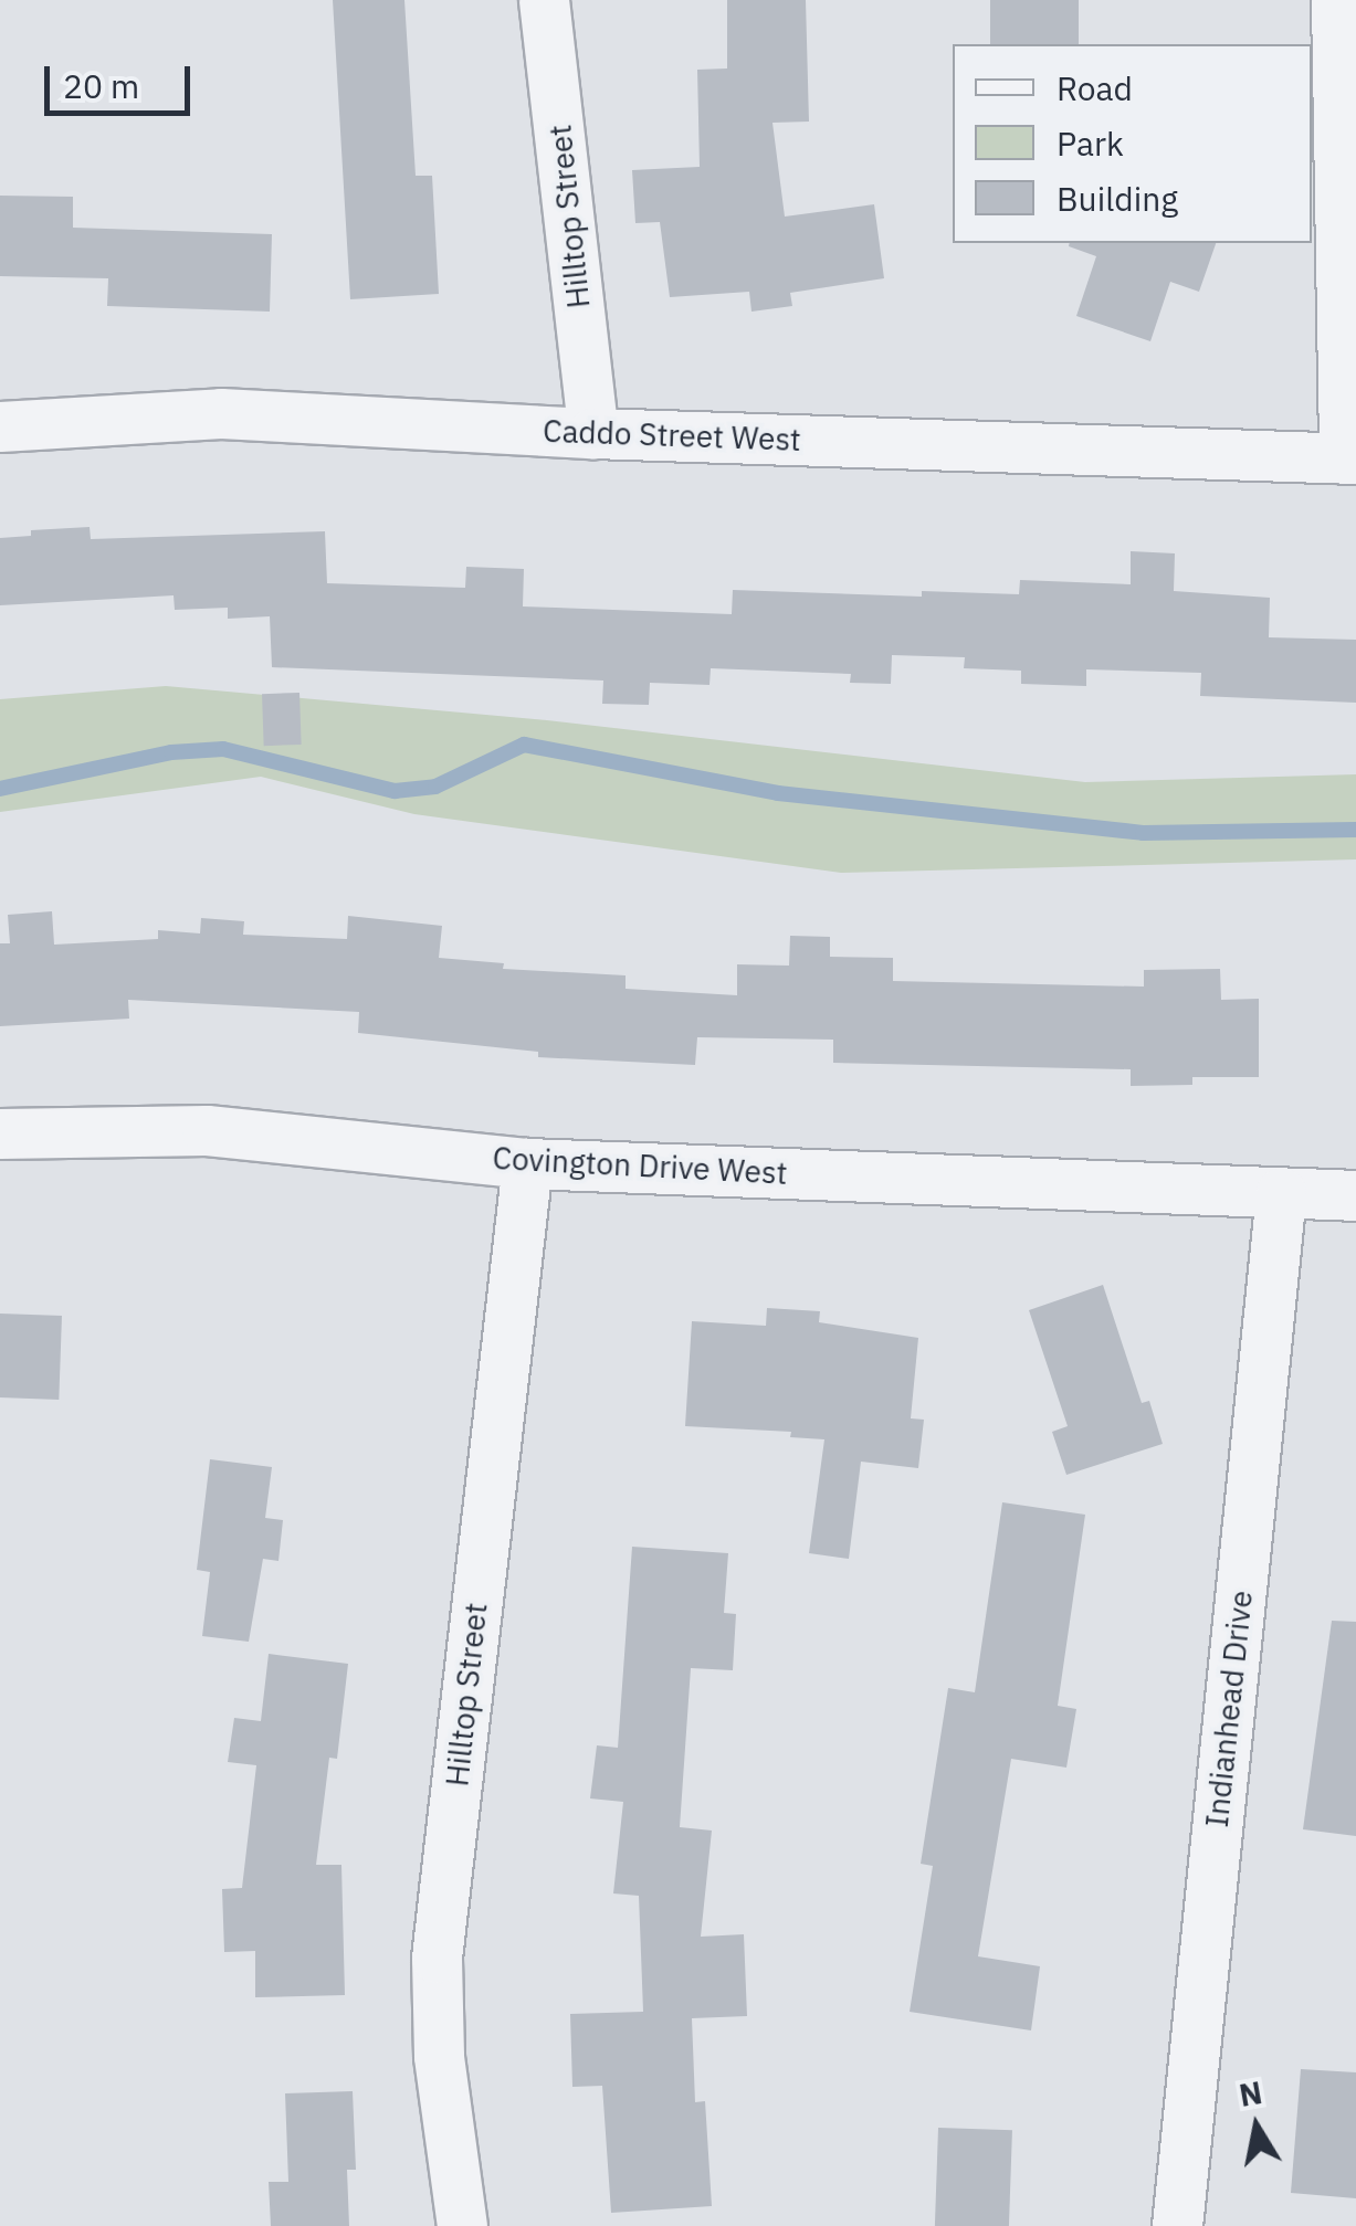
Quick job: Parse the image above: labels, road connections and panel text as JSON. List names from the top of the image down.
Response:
{
  "streets": {
    "street": [
      "Hilltop Street",
      "Caddo Street West",
      "Covington Drive West",
      "Indianhead Drive"
    ]
  },
  "crossings": [
    ["Hilltop Street", "Caddo Street West"],
    ["Hilltop Street", "Covington Drive West"],
    ["Covington Drive West", "Indianhead Drive"]
  ],
  "legend": ["Road", "Park", "Building"],
  "scale_bar": "20 m",
  "north": "top"
}
